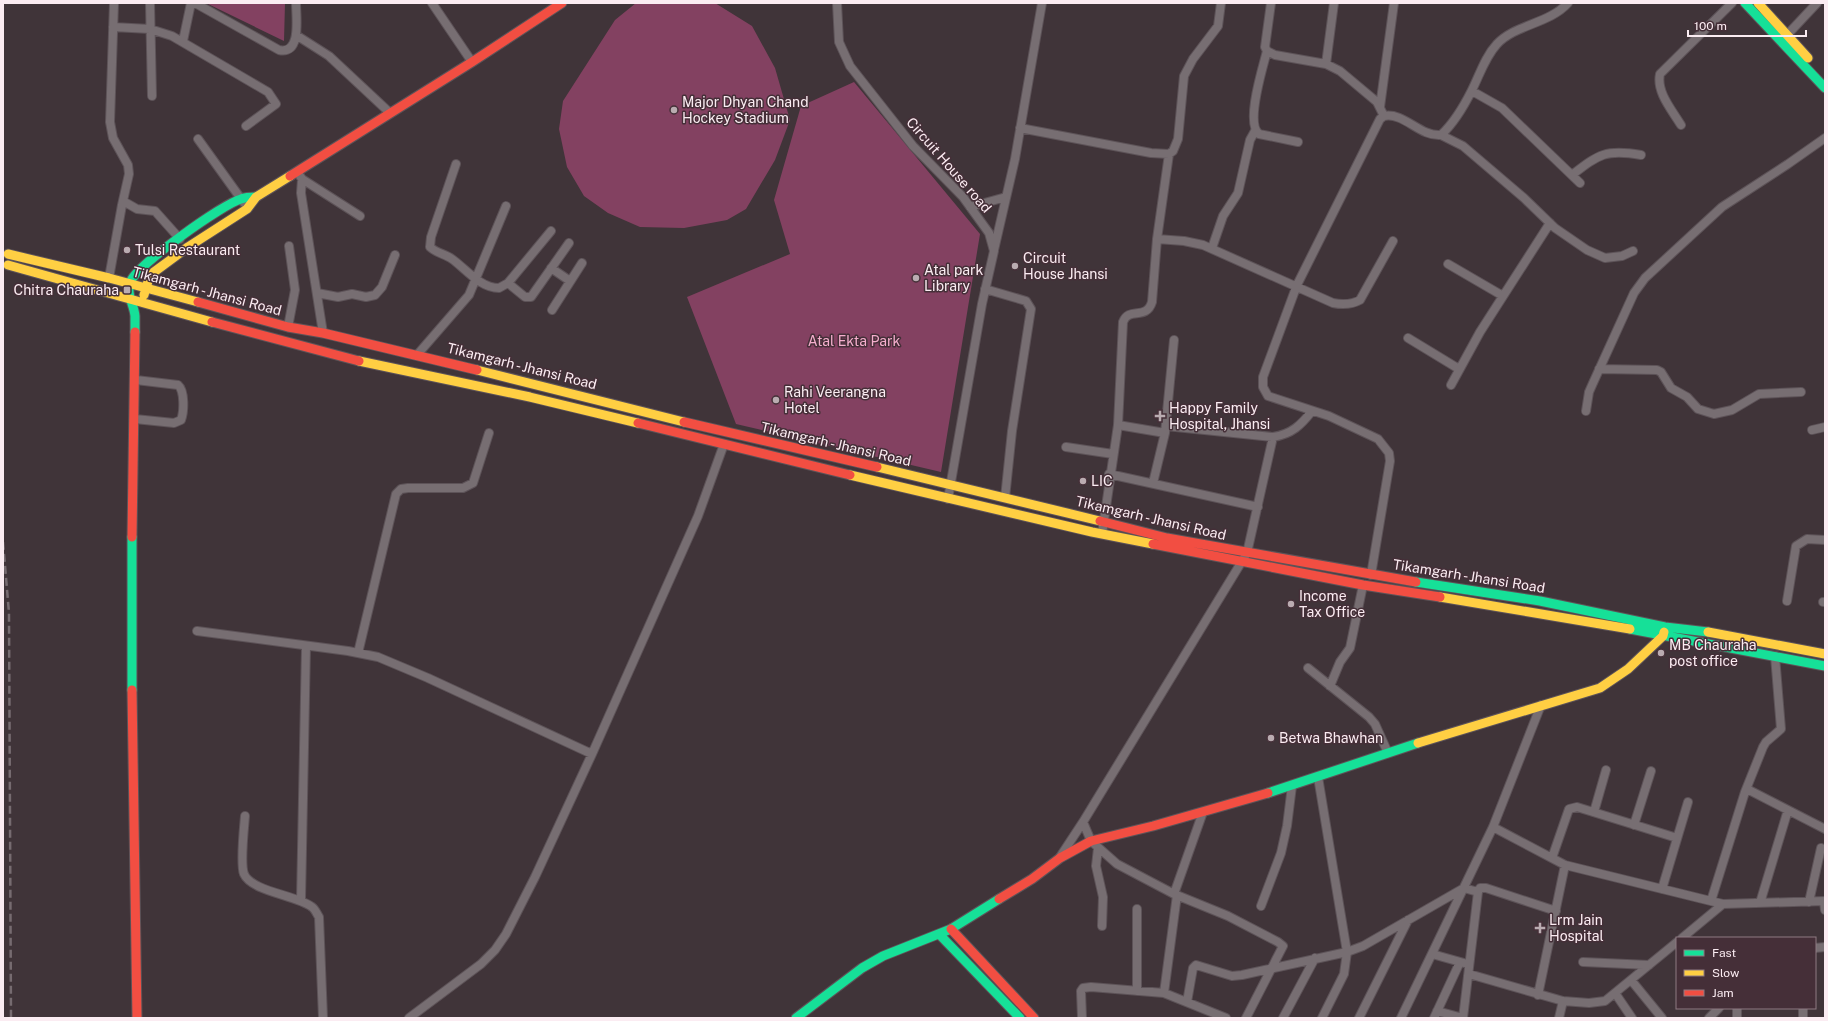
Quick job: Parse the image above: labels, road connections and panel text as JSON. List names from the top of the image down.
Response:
{
  "streets": {
    "street": ["Circuit House road", "Tikamgarh - Jhansi Road"]
  },
  "parks": ["Atal Ekta Park"],
  "places": {
    "other": [
      "Major Dhyan Chand Hockey Stadium",
      "Tulsi Restaurant",
      "Circuit House Jhansi",
      "Atal park Library",
      "Rahi Veerangna Hotel",
      "LIC",
      "Income Tax Office",
      "MB Chauraha post office",
      "Betwa Bhawhan"
    ],
    "transit": ["Chitra Chauraha"],
    "health": ["Happy Family Hospital, Jhansi", "Lrm Jain Hospital"]
  },
  "legend": ["Fast", "Slow", "Jam"],
  "scale_bar": "100 m"
}
